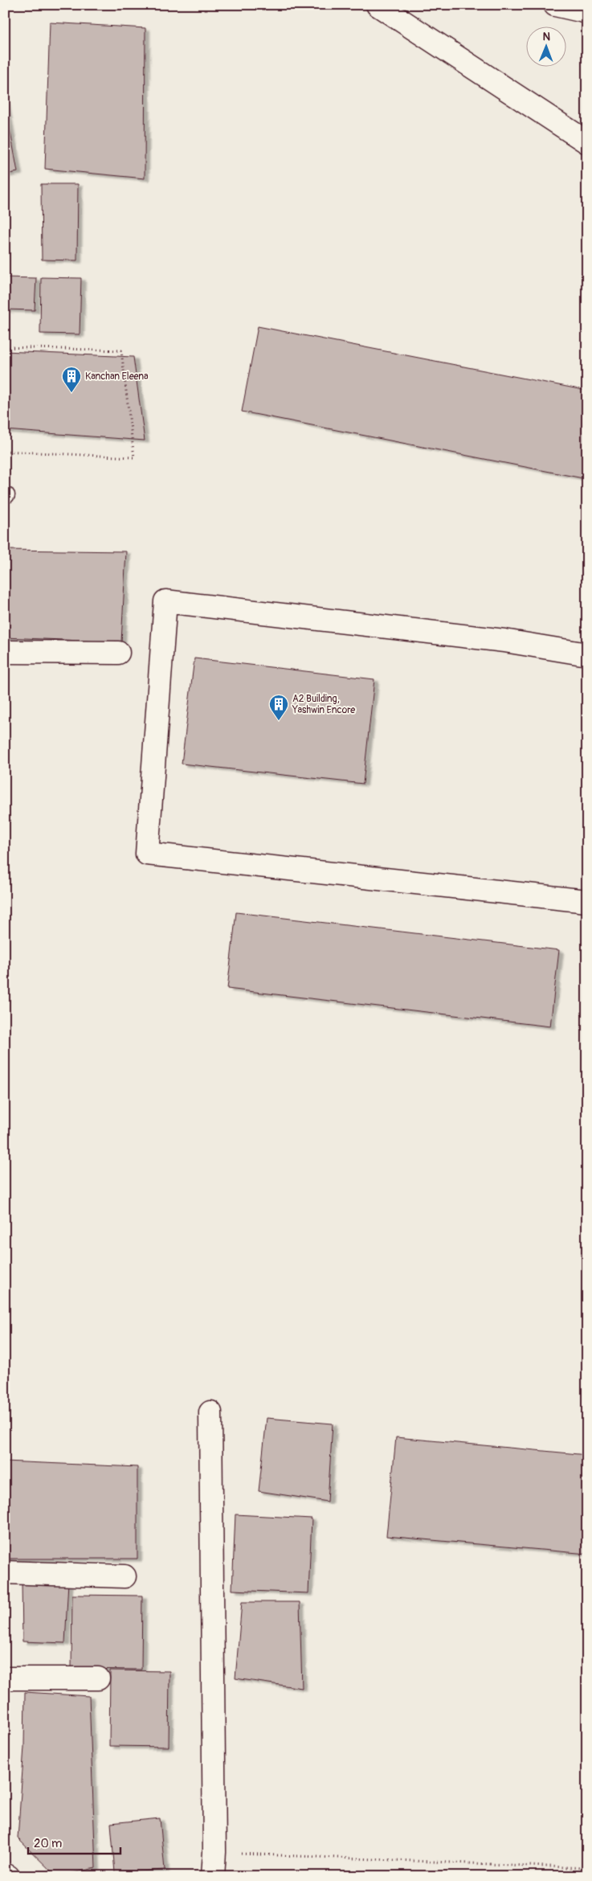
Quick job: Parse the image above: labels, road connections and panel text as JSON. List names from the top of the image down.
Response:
{
  "places": {
    "building": ["Kanchan Eleena", "A2 Building, Yashwin Encore"]
  },
  "scale_bar": "20 m",
  "north": "top"
}
